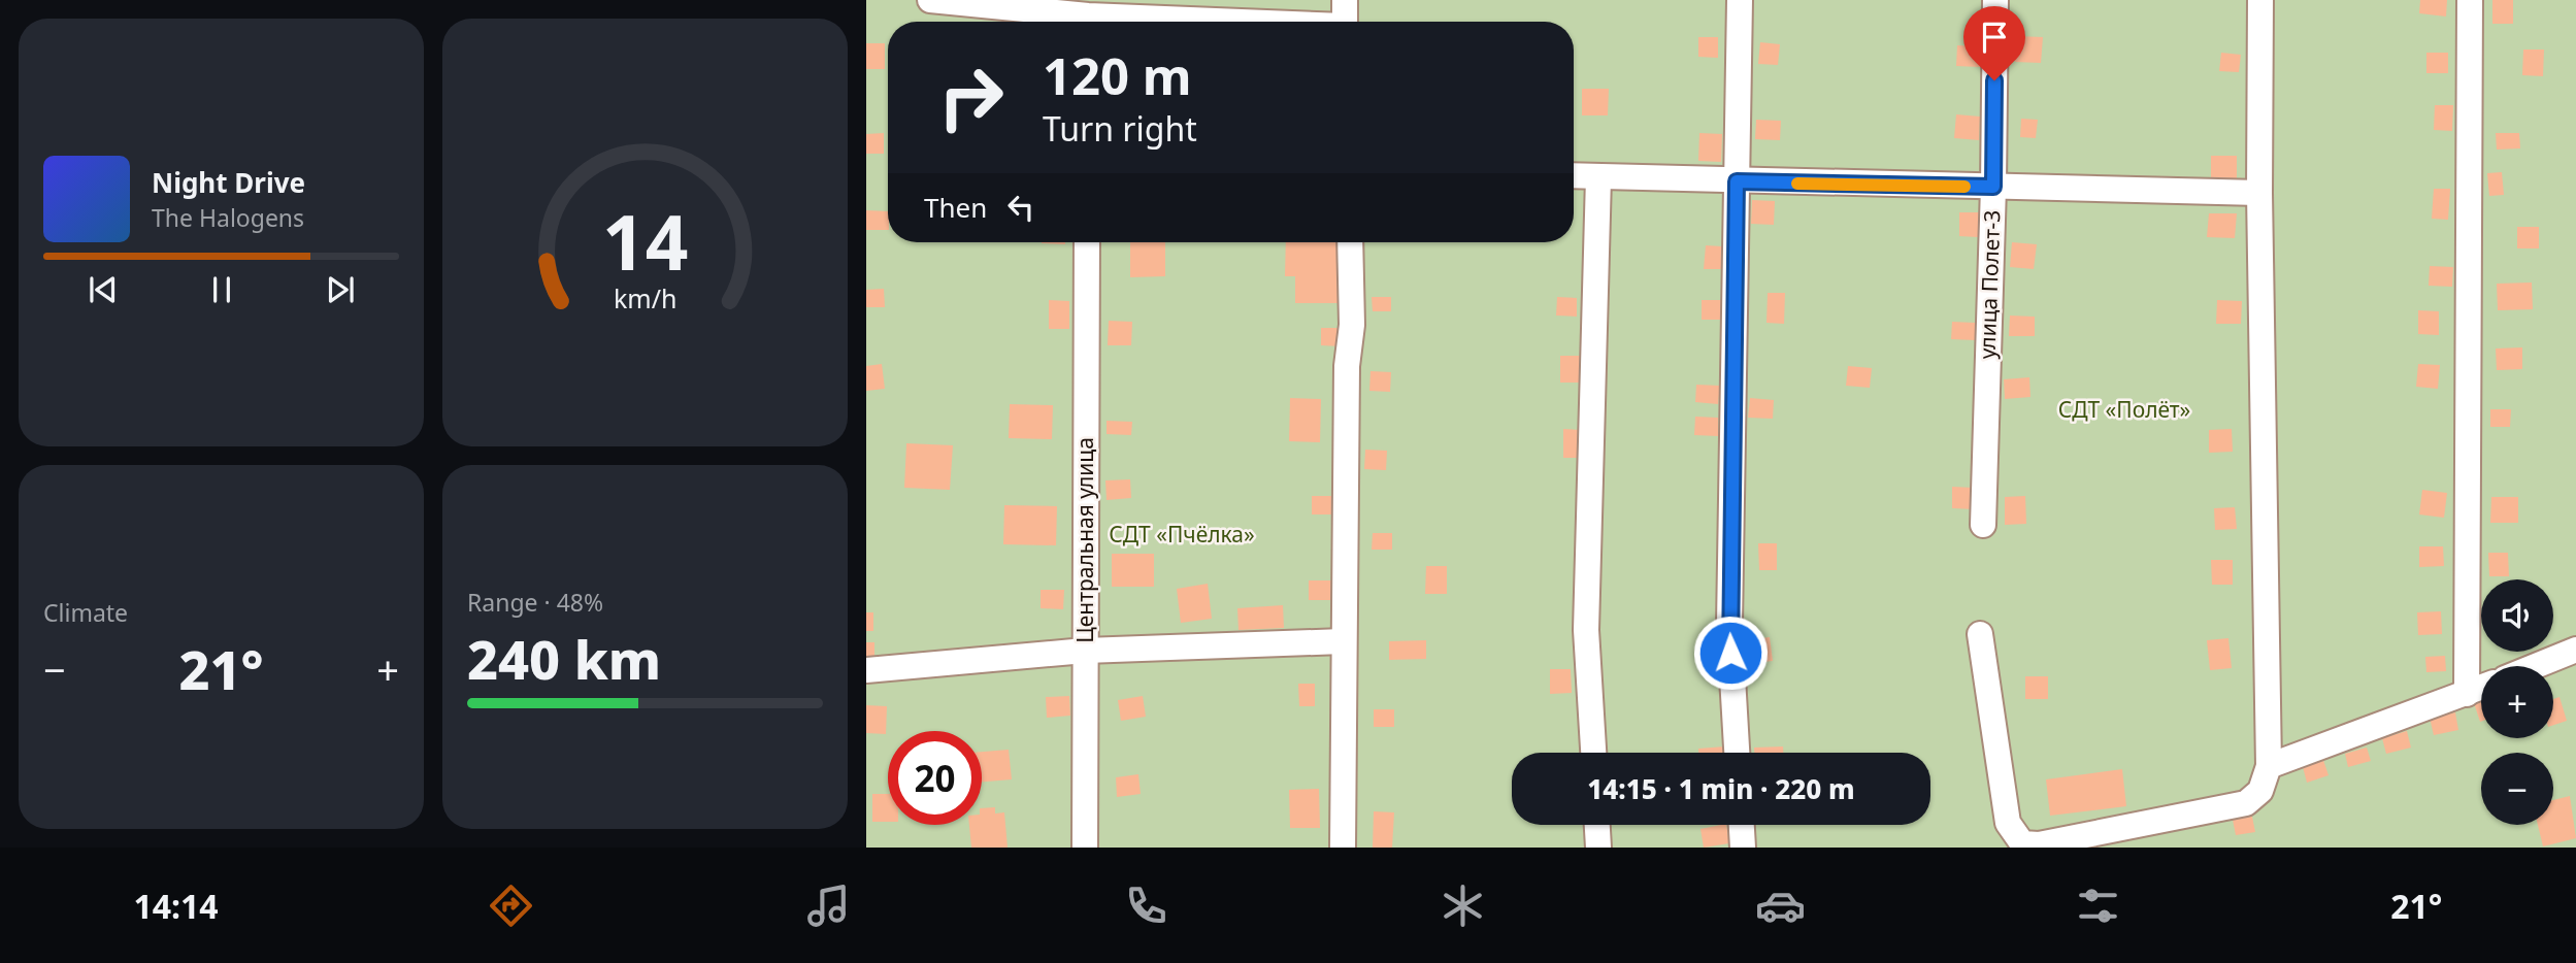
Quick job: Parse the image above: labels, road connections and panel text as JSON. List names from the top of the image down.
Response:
{
  "streets": {
    "street": ["улица Полет-3", "Центральная улица"]
  },
  "parks": ["СДТ «Полёт»", "СДТ «Пчёлка»"],
  "page": {
    "turn": ["120 m", "Turn right"],
    "song": ["Night Drive", "The Halogens"],
    "then": "Then",
    "tile": [
      "Climate",
      ["Range · 48%", "240 km"]
    ],
    "map_buttons": ["+", "−"],
    "heat": ["−", "21°", "+"],
    "limit": "20",
    "trip": "14:15 · 1 min · 220 m",
    "tabs": ["14:14", "21°"],
    "gauge": ["14", "km/h"]
  }
}
